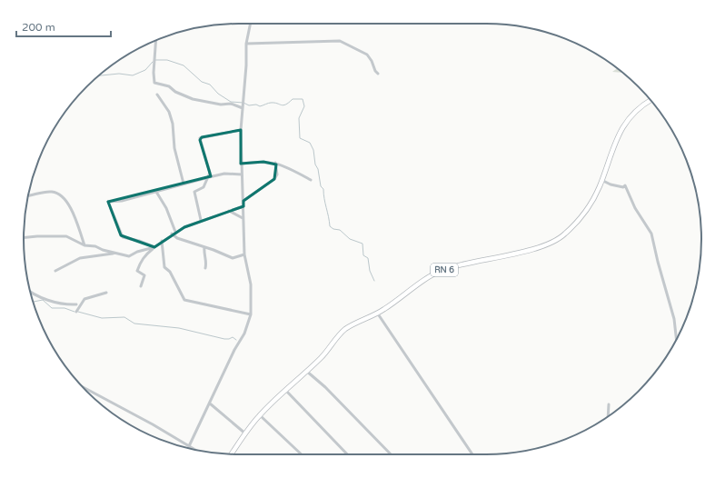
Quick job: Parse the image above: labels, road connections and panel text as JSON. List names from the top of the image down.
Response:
{
  "streets": {
    "main road": ["RN 6"]
  },
  "scale_bar": "200 m"
}
